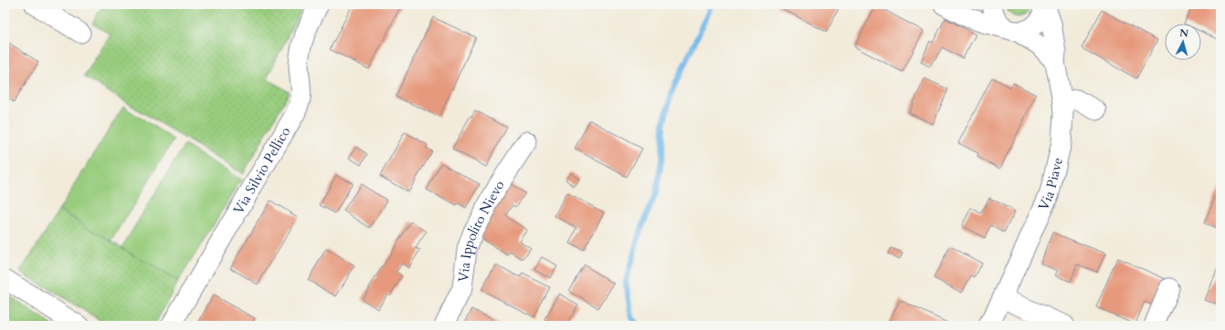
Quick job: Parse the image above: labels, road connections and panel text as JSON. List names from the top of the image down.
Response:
{
  "streets": {
    "street": ["Via Silvio Pellico", "Via Piave", "Via Ippolito Nievo"]
  },
  "north": "top"
}
